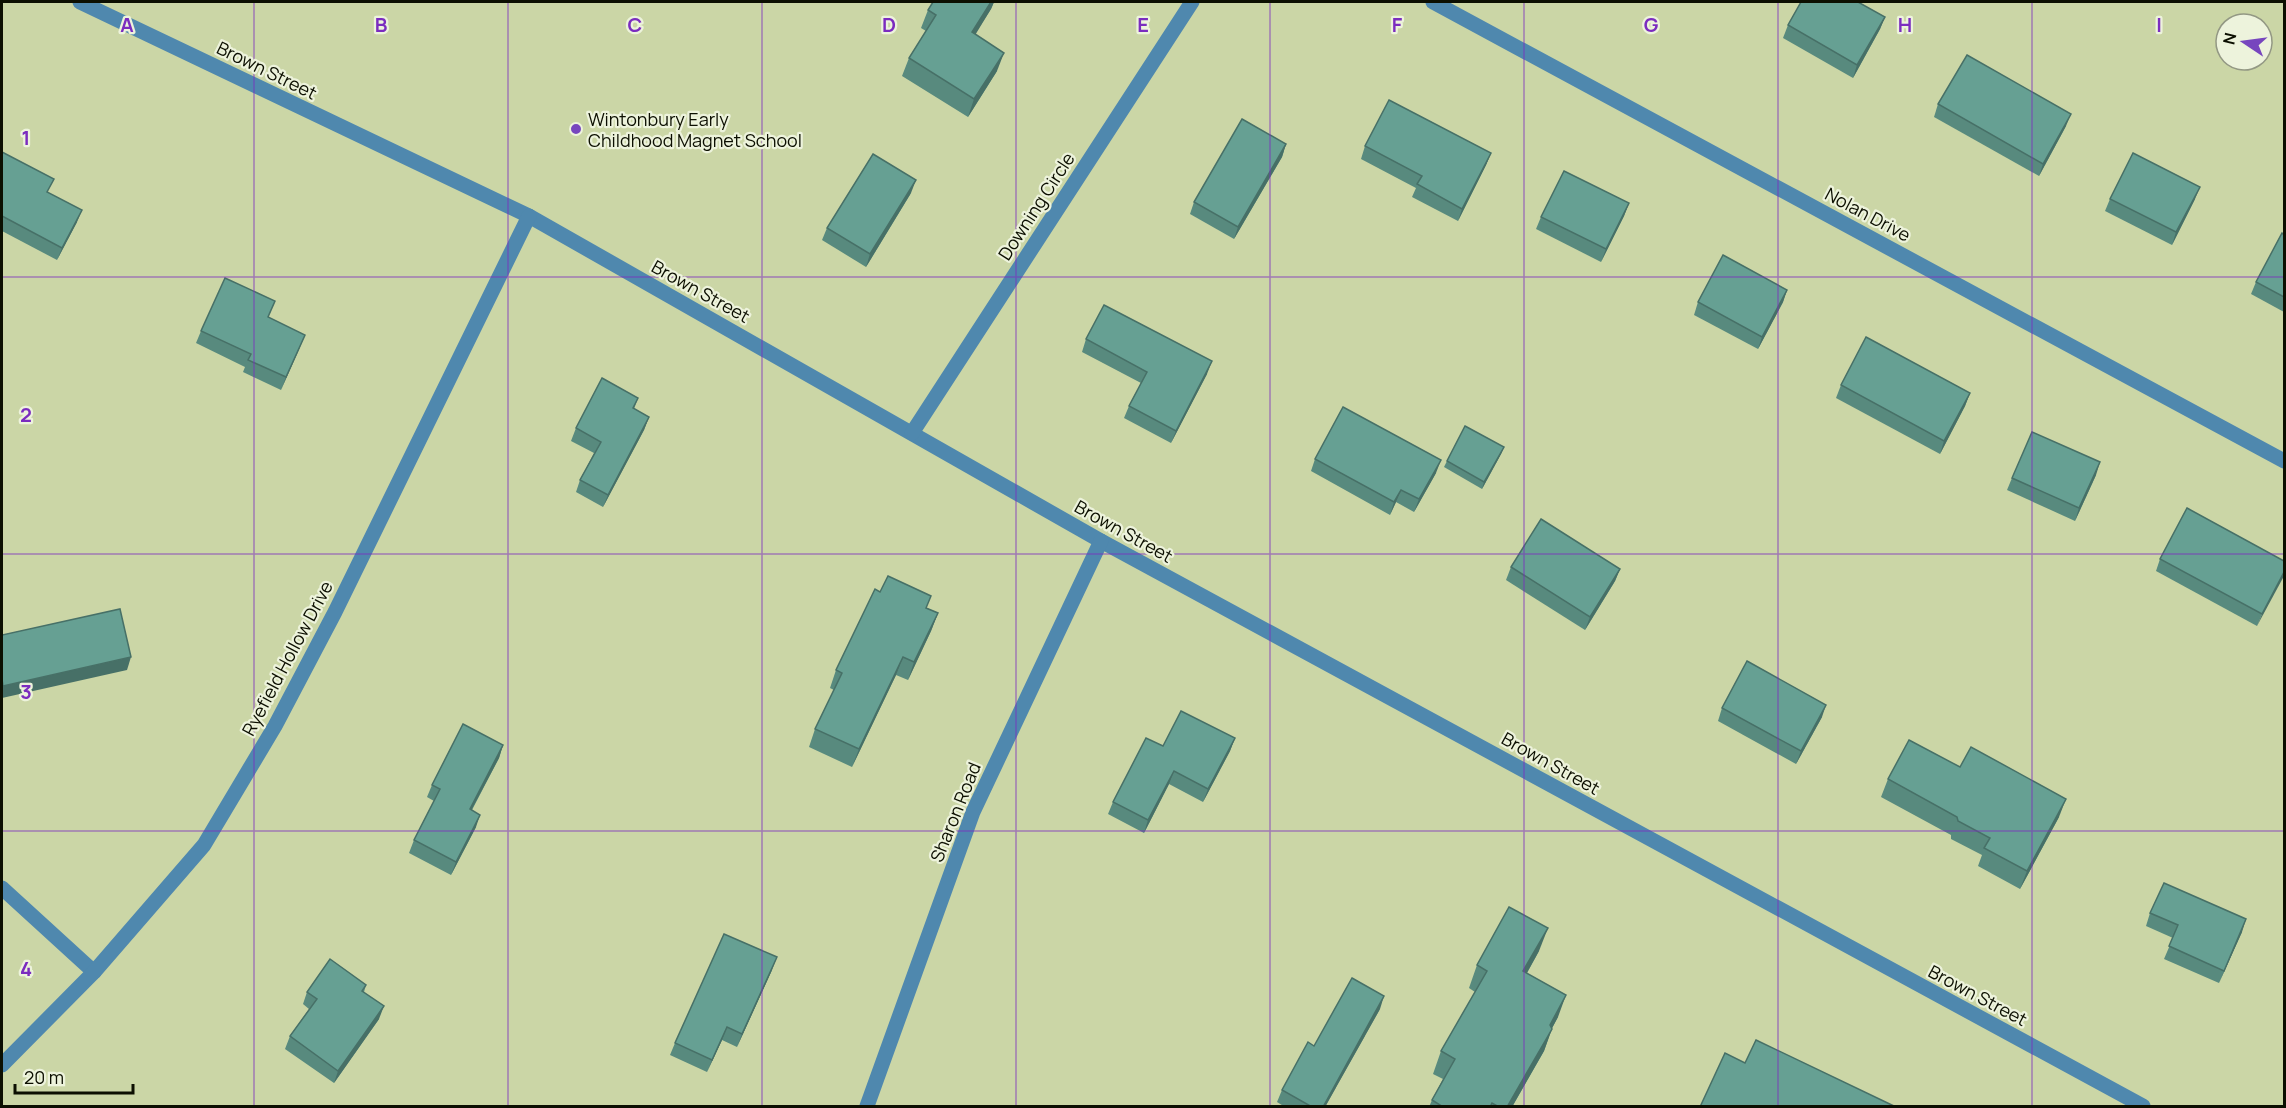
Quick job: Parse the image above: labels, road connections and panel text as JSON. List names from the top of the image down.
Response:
{
  "streets": {
    "street": [
      "Brown Street",
      "Downing Circle",
      "Nolan Drive",
      "Ryefield Hollow Drive",
      "Sharon Road"
    ]
  },
  "crossings": [
    ["Brown Street", "Downing Circle"],
    ["Brown Street", "Ryefield Hollow Drive"],
    ["Brown Street", "Sharon Road"]
  ],
  "places": ["Wintonbury Early Childhood Magnet School"],
  "scale_bar": "20 m",
  "north": "left",
  "grid": {
    "columns": [
      "A",
      "B",
      "C",
      "D",
      "E",
      "F",
      "G",
      "H",
      "I"
    ],
    "rows": [
      "1",
      "2",
      "3",
      "4"
    ]
  }
}
